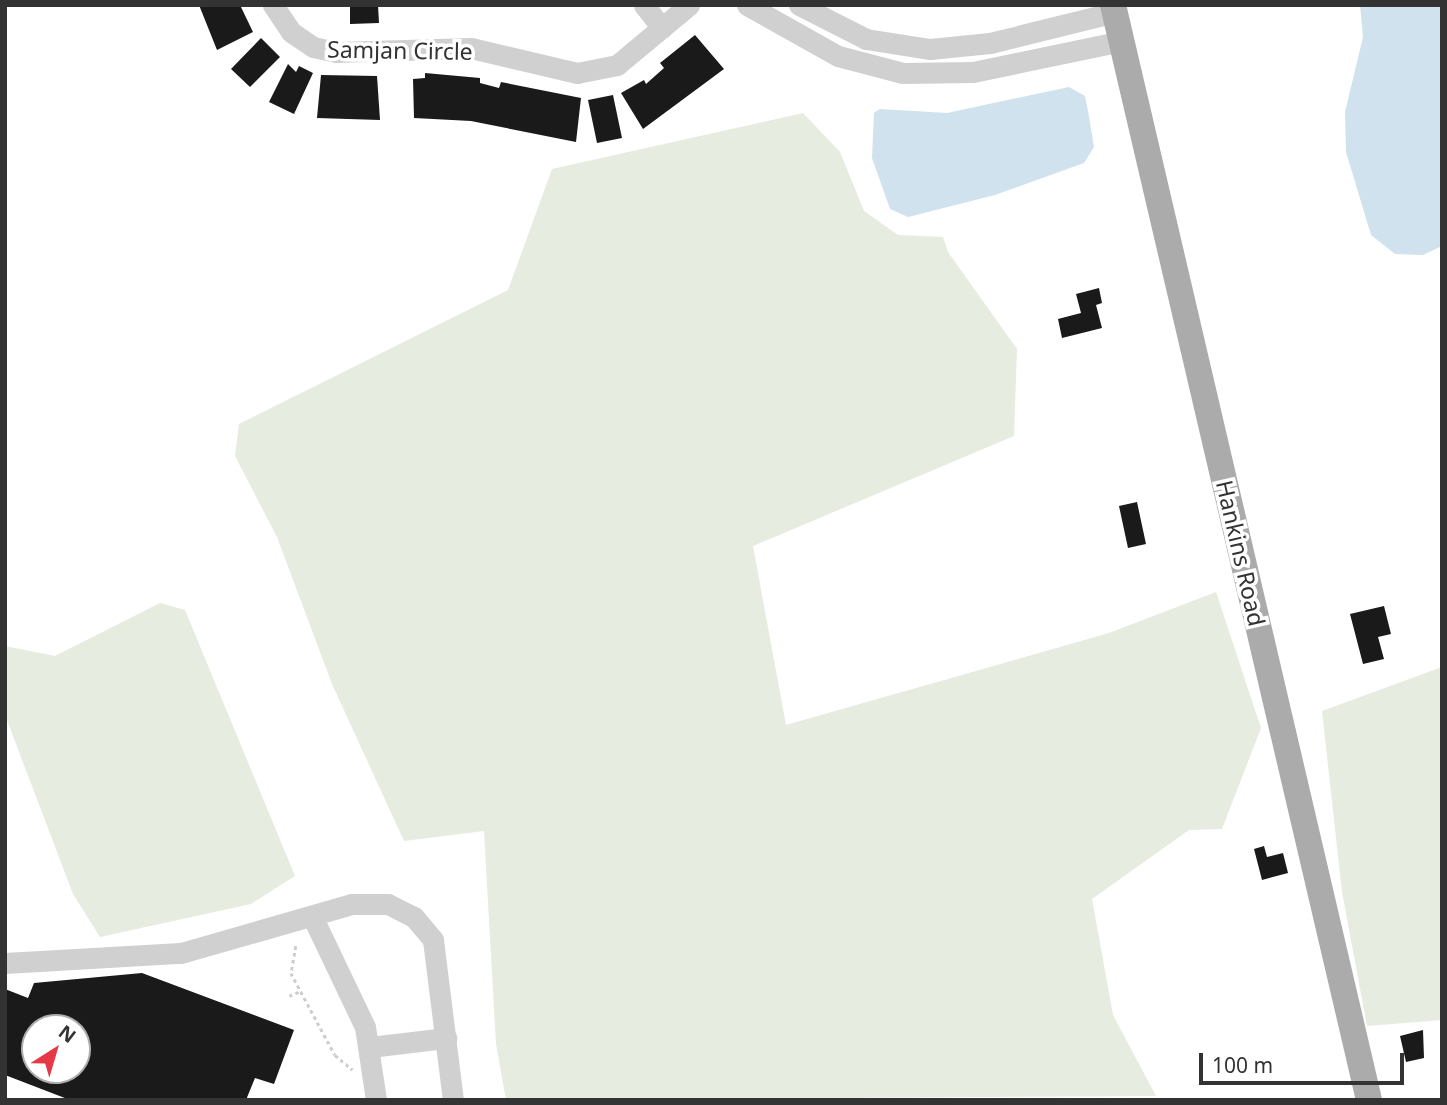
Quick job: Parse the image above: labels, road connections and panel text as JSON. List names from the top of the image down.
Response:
{
  "streets": {
    "main road": ["Hankins Road"],
    "street": ["Samjan Circle"]
  },
  "scale_bar": "100 m",
  "north": "top right"
}
